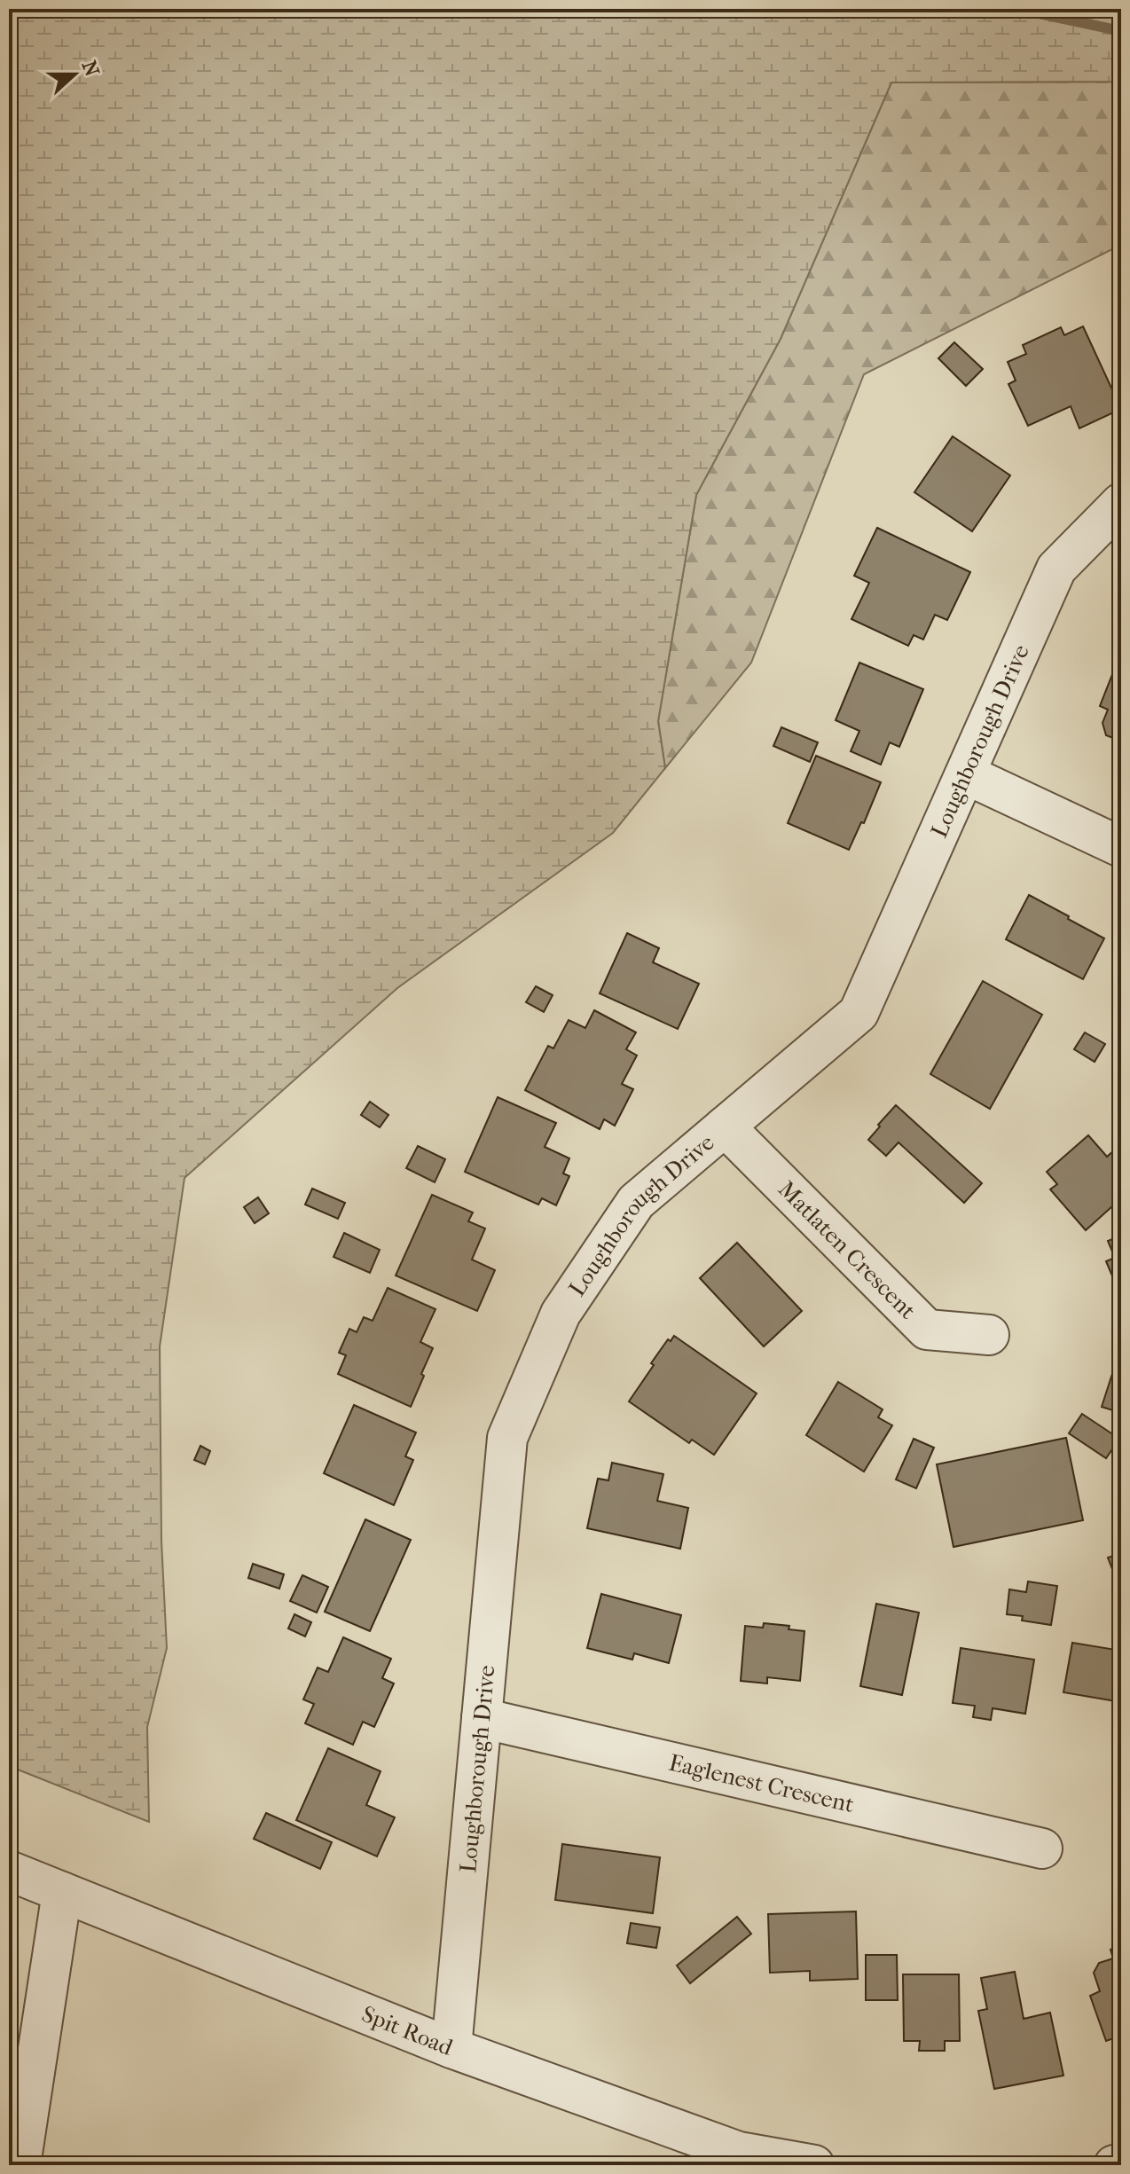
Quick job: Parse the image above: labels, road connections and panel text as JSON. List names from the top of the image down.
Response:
{
  "streets": {
    "street": [
      "Loughborough Drive",
      "Matlaten Crescent",
      "Eaglenest Crescent",
      "Spit Road"
    ]
  },
  "crossings": [
    ["Loughborough Drive", "Matlaten Crescent"],
    ["Loughborough Drive", "Eaglenest Crescent"],
    ["Loughborough Drive", "Spit Road"]
  ],
  "north": "right"
}
